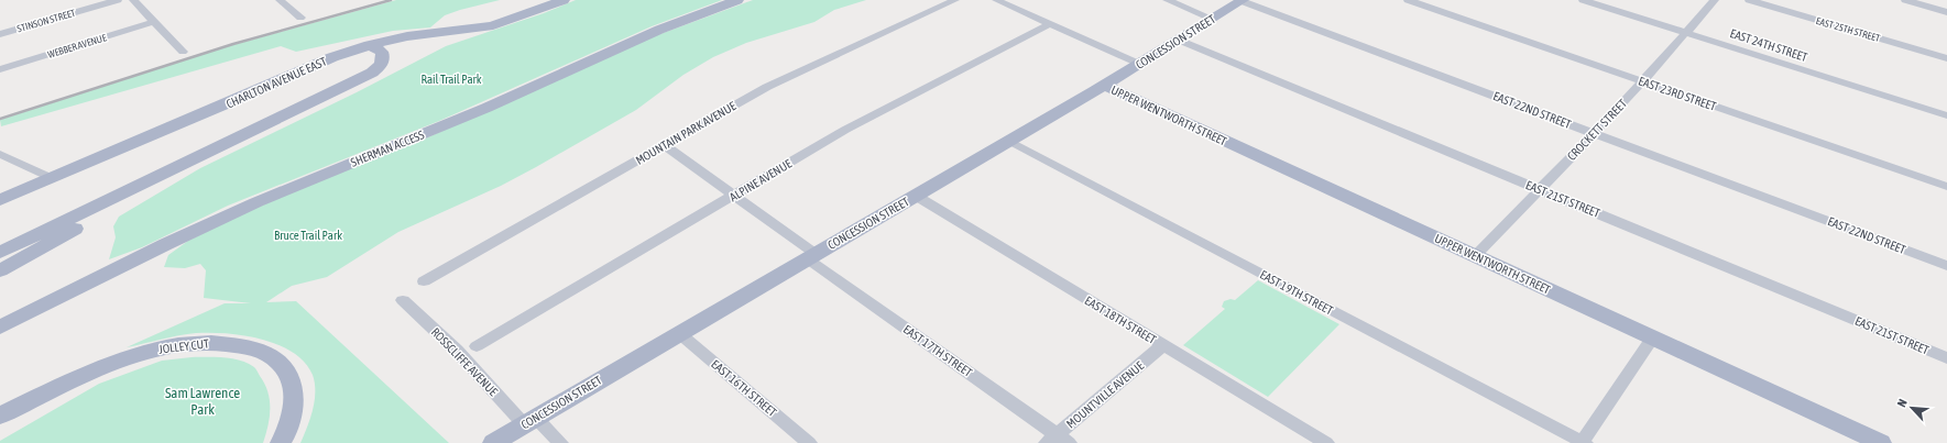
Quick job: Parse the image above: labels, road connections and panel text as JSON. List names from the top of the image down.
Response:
{
  "streets": {
    "main road": [
      "CONCESSION STREET",
      "CHARLTON AVENUE EAST",
      "UPPER WENTWORTH STREET",
      "SHERMAN ACCESS",
      "JOLLEY CUT"
    ],
    "street": [
      "STINSON STREET",
      "EAST 25TH STREET",
      "EAST 24TH STREET",
      "WEBBER AVENUE",
      "EAST 23RD STREET",
      "EAST 22ND STREET",
      "CROCKETT STREET",
      "MOUNTAIN PARK AVENUE",
      "ALPINE AVENUE",
      "EAST 21ST STREET",
      "EAST 19TH STREET",
      "EAST 18TH STREET",
      "EAST 17TH STREET",
      "ROSSCLIFFE AVENUE",
      "EAST 16TH STREET",
      "MOUNTVILLE AVENUE"
    ]
  },
  "crossings": [
    ["CONCESSION STREET", "EAST 22ND STREET"],
    ["CONCESSION STREET", "UPPER WENTWORTH STREET"],
    ["CONCESSION STREET", "EAST 21ST STREET"],
    ["CONCESSION STREET", "EAST 19TH STREET"],
    ["CONCESSION STREET", "EAST 18TH STREET"],
    ["CONCESSION STREET", "EAST 17TH STREET"],
    ["CONCESSION STREET", "ROSSCLIFFE AVENUE"],
    ["CONCESSION STREET", "EAST 16TH STREET"],
    ["EAST 24TH STREET", "CROCKETT STREET"],
    ["EAST 23RD STREET", "CROCKETT STREET"],
    ["EAST 22ND STREET", "CROCKETT STREET"],
    ["UPPER WENTWORTH STREET", "CROCKETT STREET"],
    ["CROCKETT STREET", "EAST 21ST STREET"],
    ["MOUNTAIN PARK AVENUE", "EAST 17TH STREET"],
    ["ALPINE AVENUE", "EAST 17TH STREET"],
    ["EAST 18TH STREET", "MOUNTVILLE AVENUE"],
    ["EAST 17TH STREET", "MOUNTVILLE AVENUE"]
  ],
  "parks": ["Rail Trail Park", "Bruce Trail Park", "Sam Lawrence Park"],
  "north": "top left"
}
